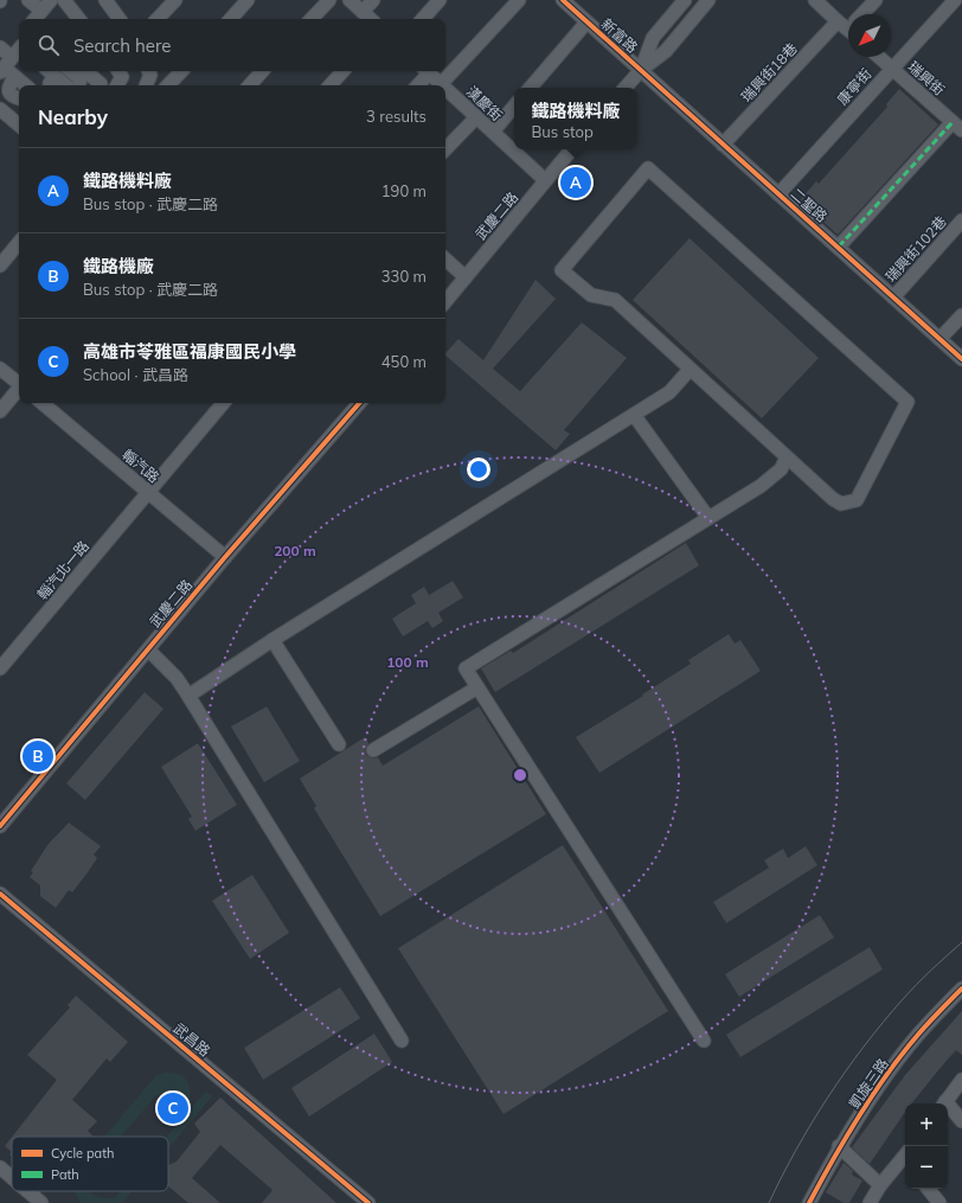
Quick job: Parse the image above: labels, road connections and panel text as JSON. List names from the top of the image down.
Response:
{
  "streets": {
    "street": [
      "新富路",
      "瑞興街18巷",
      "瑞興街",
      "康寧街",
      "漢慶街",
      "二聖路",
      "武慶二路",
      "瑞興街102巷",
      "輜汽路",
      "輜汽北一路",
      "武昌路",
      "凱旋三路"
    ]
  },
  "crossings": [
    ["新富路", "二聖路"],
    ["瑞興街18巷", "二聖路"],
    ["瑞興街", "康寧街"],
    ["康寧街", "二聖路"],
    ["漢慶街", "武慶二路"],
    ["二聖路", "瑞興街102巷"],
    ["武慶二路", "輜汽路"],
    ["輜汽路", "輜汽北一路"]
  ],
  "legend": ["Cycle path", "Path"],
  "north": "bottom left",
  "page": {
    "search": "Search here",
    "heading": ["Nearby", "3 results"],
    "popup": ["鐵路機料廠", "Bus stop"],
    "list": [
      {
        "mark": "A",
        "name": "鐵路機料廠",
        "note": "Bus stop · 武慶二路",
        "value": "190 m"
      },
      {
        "mark": "B",
        "name": "鐵路機廠",
        "note": "Bus stop · 武慶二路",
        "value": "330 m"
      },
      {
        "mark": "C",
        "name": "高雄市苓雅區福康國民小學",
        "note": "School · 武昌路",
        "value": "450 m"
      }
    ],
    "pins": ["A", "B", "C"],
    "map_buttons": ["+", "−"]
  },
  "rings": ["200 m", "100 m"]
}
